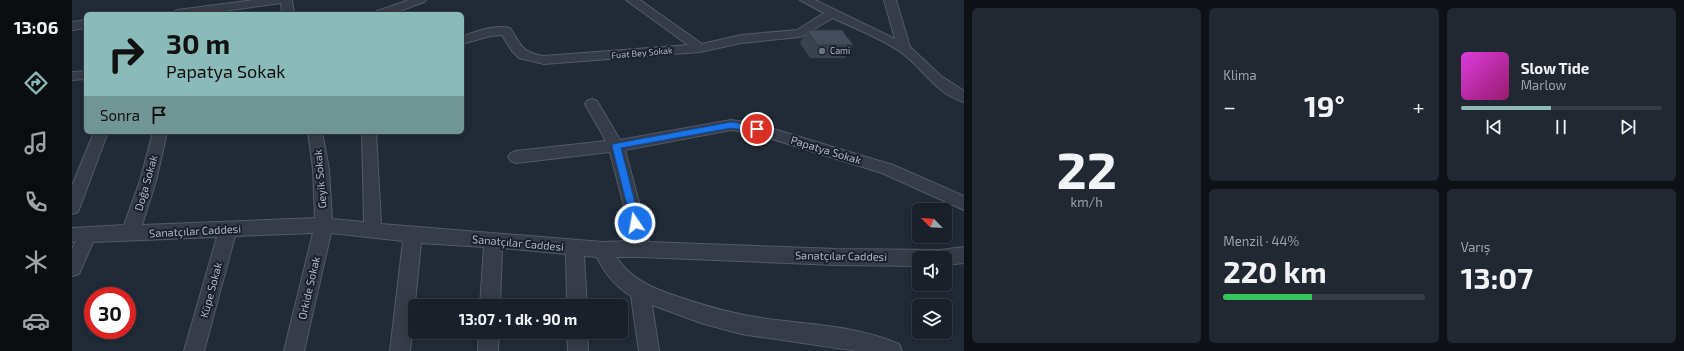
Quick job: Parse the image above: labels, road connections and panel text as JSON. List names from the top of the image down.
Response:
{
  "streets": {
    "street": [
      "Fuat Bey Sokak",
      "Papatya Sokak",
      "Geyik Sokak",
      "Doğa Sokak",
      "Sanatçılar Caddesi",
      "Orkide Sokak",
      "Küpe Sokak"
    ]
  },
  "crossings": [
    ["Geyik Sokak", "Sanatçılar Caddesi"],
    ["Geyik Sokak", "Orkide Sokak"],
    ["Doğa Sokak", "Sanatçılar Caddesi"],
    ["Sanatçılar Caddesi", "Orkide Sokak"],
    ["Sanatçılar Caddesi", "Küpe Sokak"]
  ],
  "places": ["Cami"],
  "north": "top left",
  "page": {
    "tabs": "13:06",
    "tile": [
      ["22", "km/h"],
      "Klima",
      ["Menzil · 44%", "220 km"],
      ["Varış", "13:07"]
    ],
    "turn": ["30 m", "Papatya Sokak"],
    "song": ["Slow Tide", "Marlow"],
    "heat": ["−", "19°", "+"],
    "then": "Sonra",
    "limit": "30",
    "trip": "13:07 · 1 dk · 90 m"
  }
}
